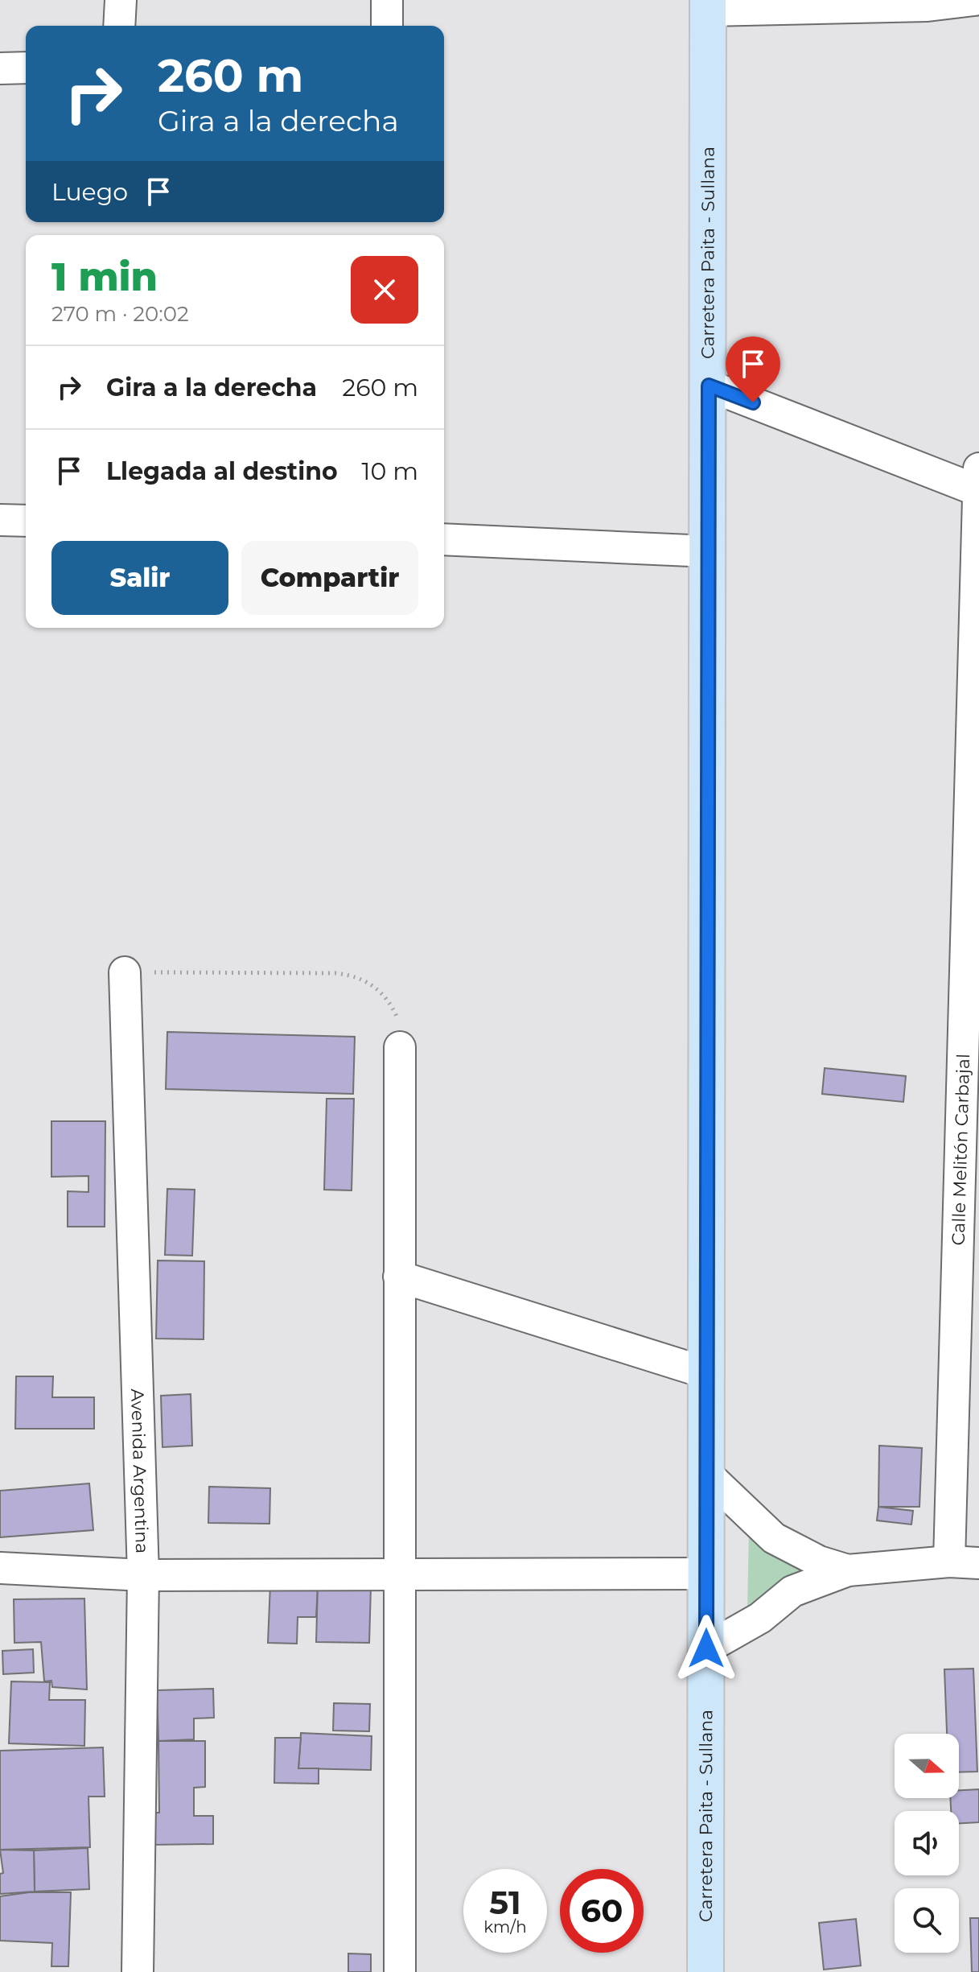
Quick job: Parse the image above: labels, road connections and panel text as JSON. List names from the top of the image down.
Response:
{
  "streets": {
    "main road": ["Carretera Paita - Sullana"],
    "street": ["Calle Melitón Carbajal", "Avenida Argentina"]
  },
  "north": "right",
  "page": {
    "turn": ["260 m", "Gira a la derecha"],
    "then": "Luego",
    "heading": ["1 min", "270 m · 20:02"],
    "list": [
      {
        "name": "Gira a la derecha",
        "value": "260 m"
      },
      {
        "name": "Llegada al destino",
        "value": "10 m"
      }
    ],
    "buttons": ["Salir", "Compartir"],
    "speed": "51 km/h",
    "limit": "60"
  }
}
